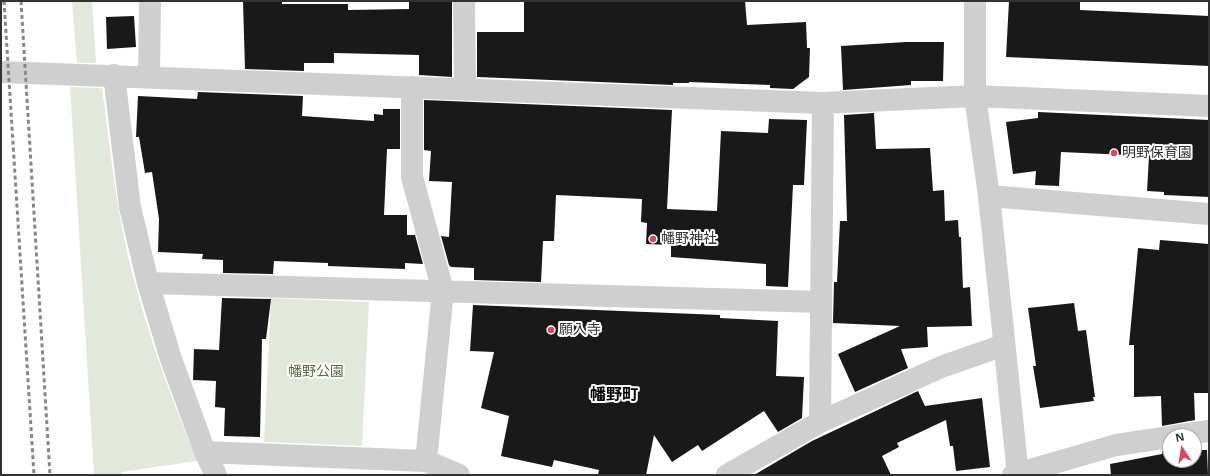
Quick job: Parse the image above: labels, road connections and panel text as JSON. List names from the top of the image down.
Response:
{
  "districts": ["幡野町"],
  "parks": ["幡野公園"],
  "places": ["明野保育園", "幡野神社", "願入寺"],
  "north": "top"
}
